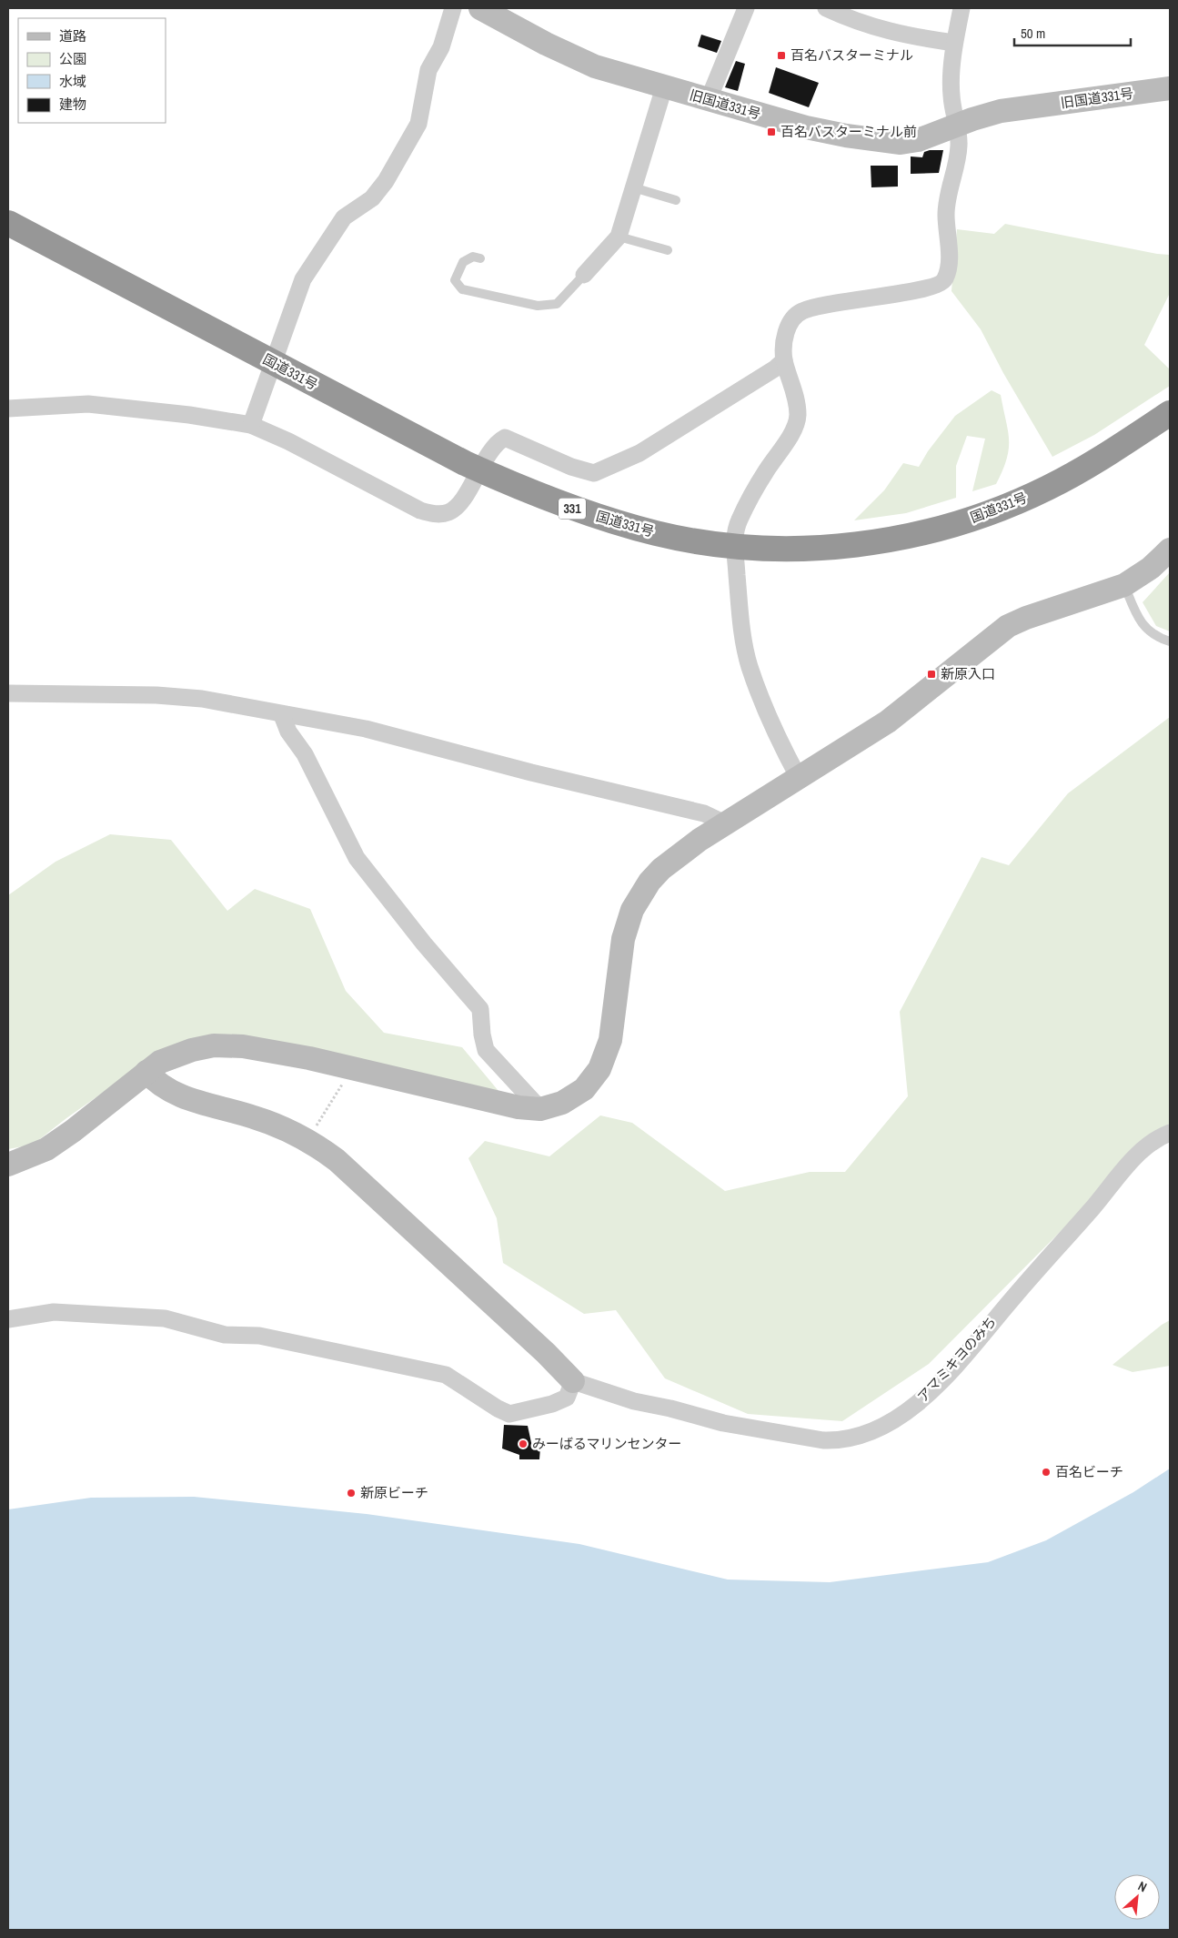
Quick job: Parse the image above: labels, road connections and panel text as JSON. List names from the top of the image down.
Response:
{
  "streets": {
    "highway": ["国道331号", "331"],
    "street": ["旧国道331号", "アマミキヨのみち"]
  },
  "places": {
    "transit": ["百名バスターミナル", "百名バスターミナル前", "新原入口"],
    "other": ["みーばるマリンセンター", "百名ビーチ", "新原ビーチ"]
  },
  "legend": [
    "道路",
    "公園",
    "水域",
    "建物"
  ],
  "scale_bar": "50 m",
  "north": "top right"
}
